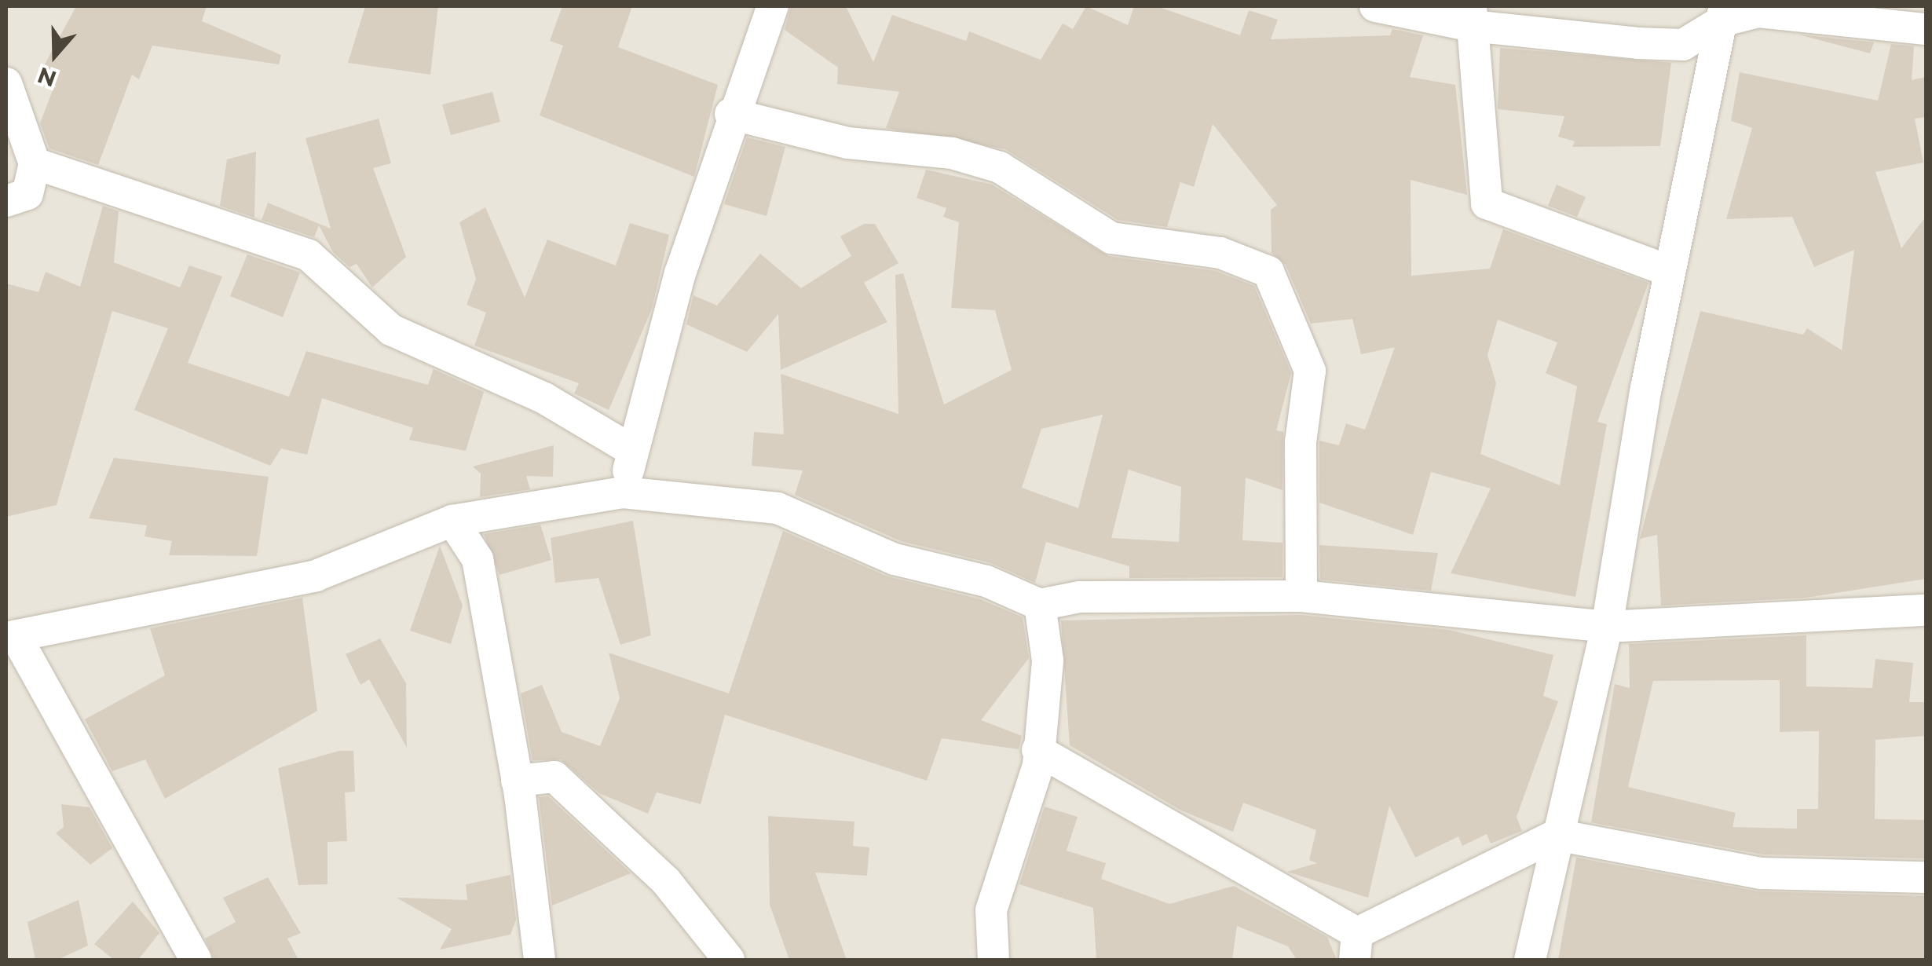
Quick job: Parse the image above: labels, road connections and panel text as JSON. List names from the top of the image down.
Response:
{
  "north": "bottom"
}
